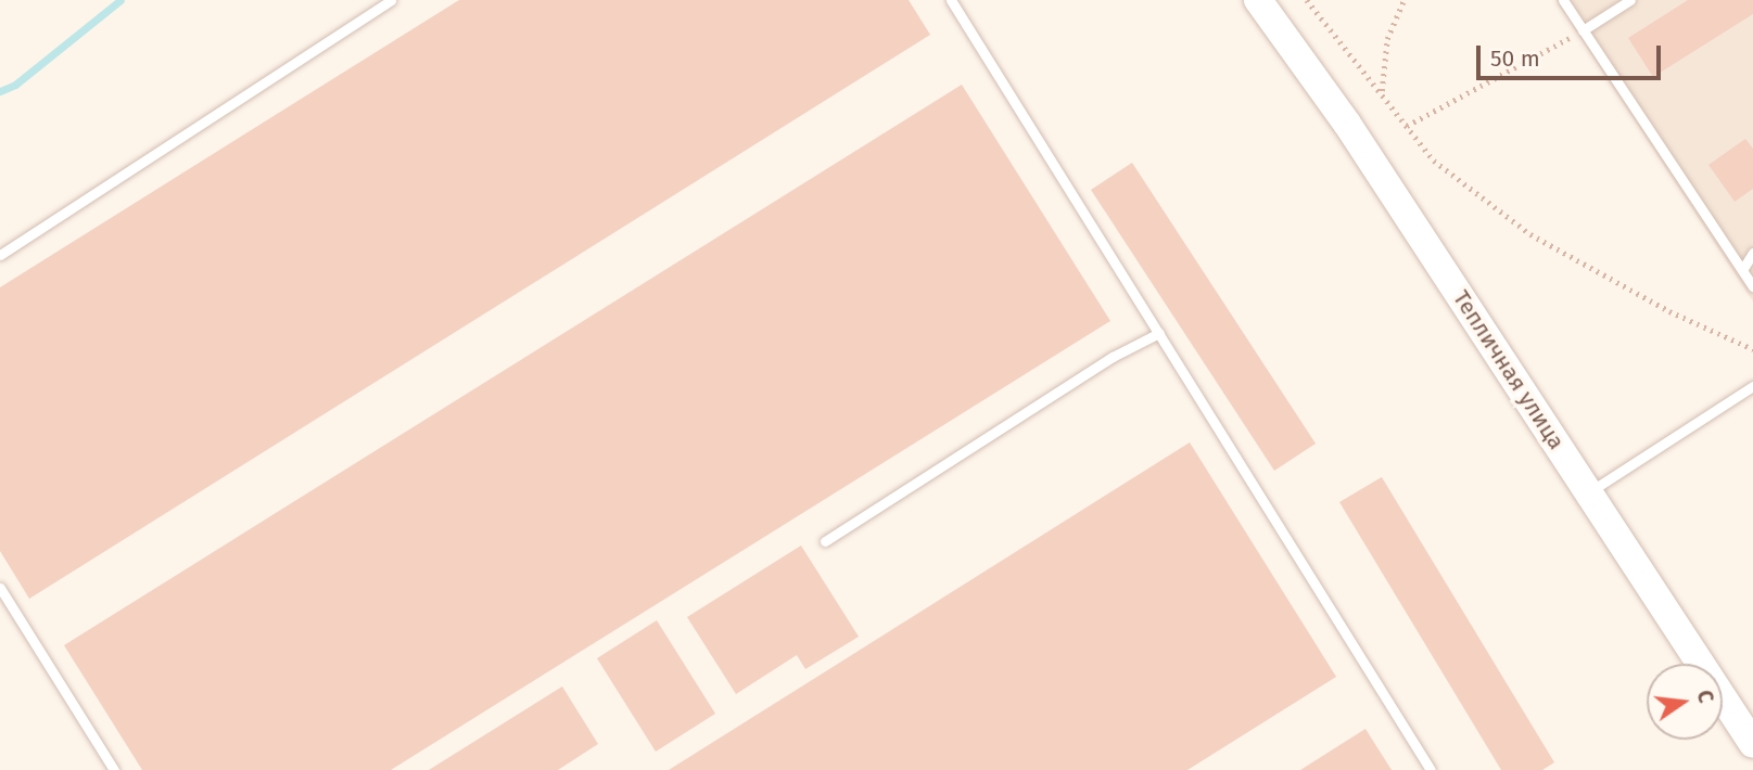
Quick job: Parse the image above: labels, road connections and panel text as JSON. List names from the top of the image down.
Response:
{
  "streets": {
    "street": ["Тепличная улица"]
  },
  "scale_bar": "50 m",
  "north": "right"
}
